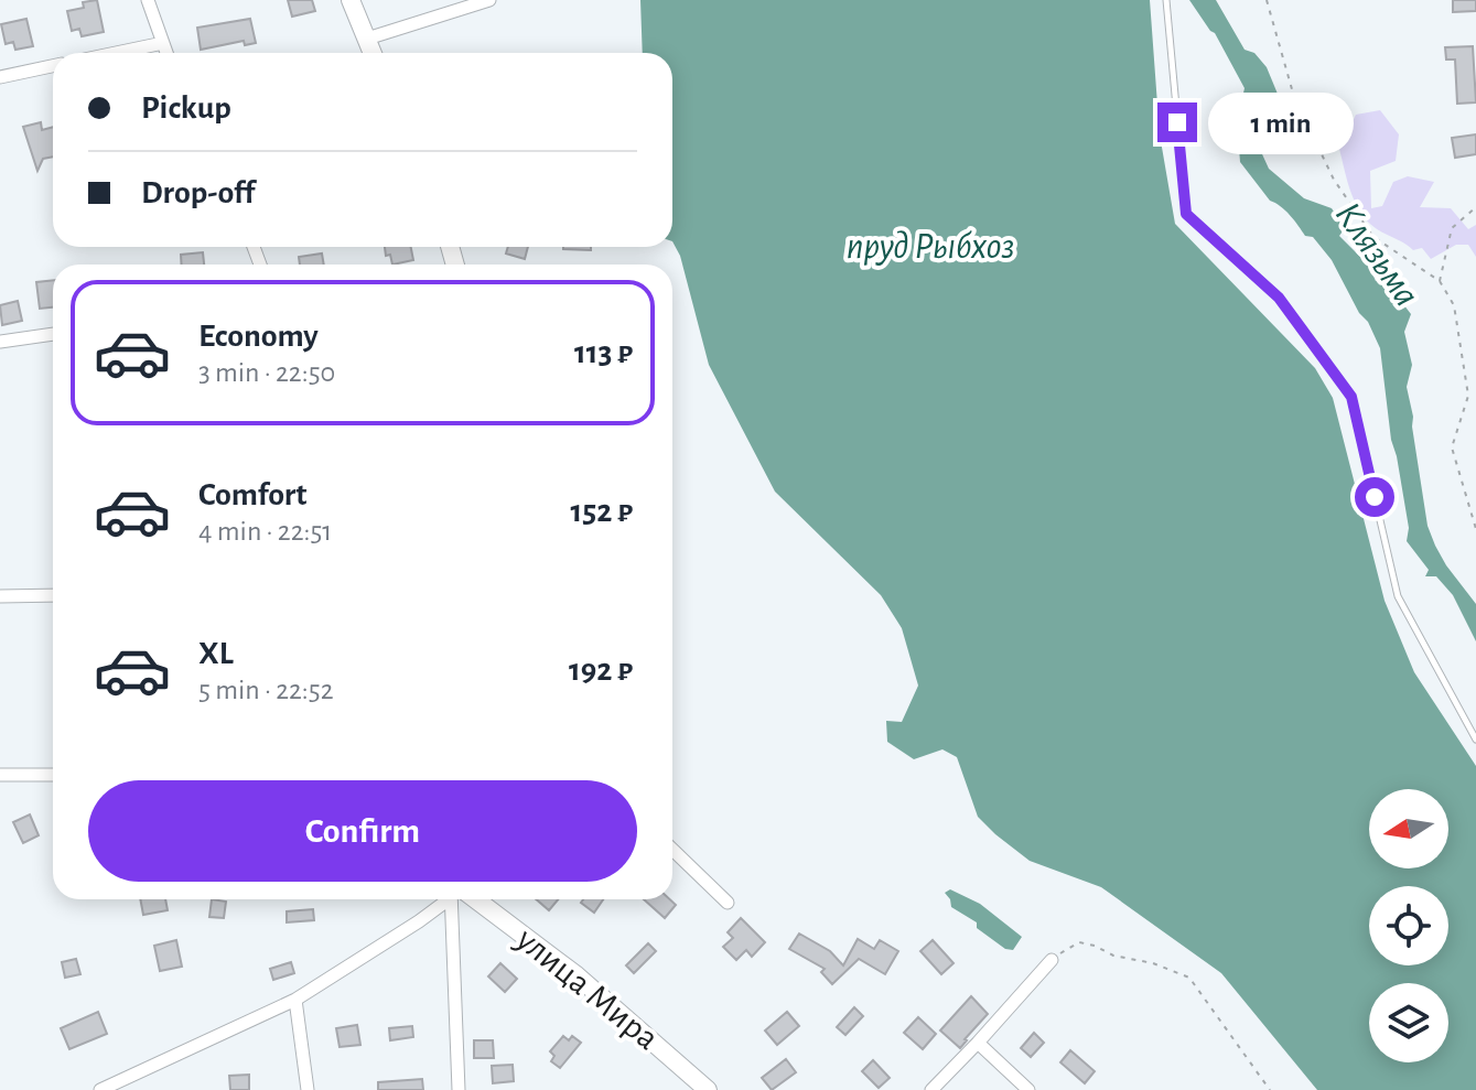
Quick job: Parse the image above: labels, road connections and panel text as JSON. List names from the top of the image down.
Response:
{
  "streets": {
    "street": ["улица Мира"]
  },
  "water": ["пруд Рыбхоз", "Клязьма"],
  "north": "left",
  "page": {
    "banner": ["Pickup", "Drop-off"],
    "bubble": "1 min",
    "list": [
      {
        "name": "Economy",
        "note": "3 min · 22:50",
        "value": "113 ₽"
      },
      {
        "name": "Comfort",
        "note": "4 min · 22:51",
        "value": "152 ₽"
      },
      {
        "name": "XL",
        "note": "5 min · 22:52",
        "value": "192 ₽"
      }
    ],
    "buttons": "Confirm"
  }
}
